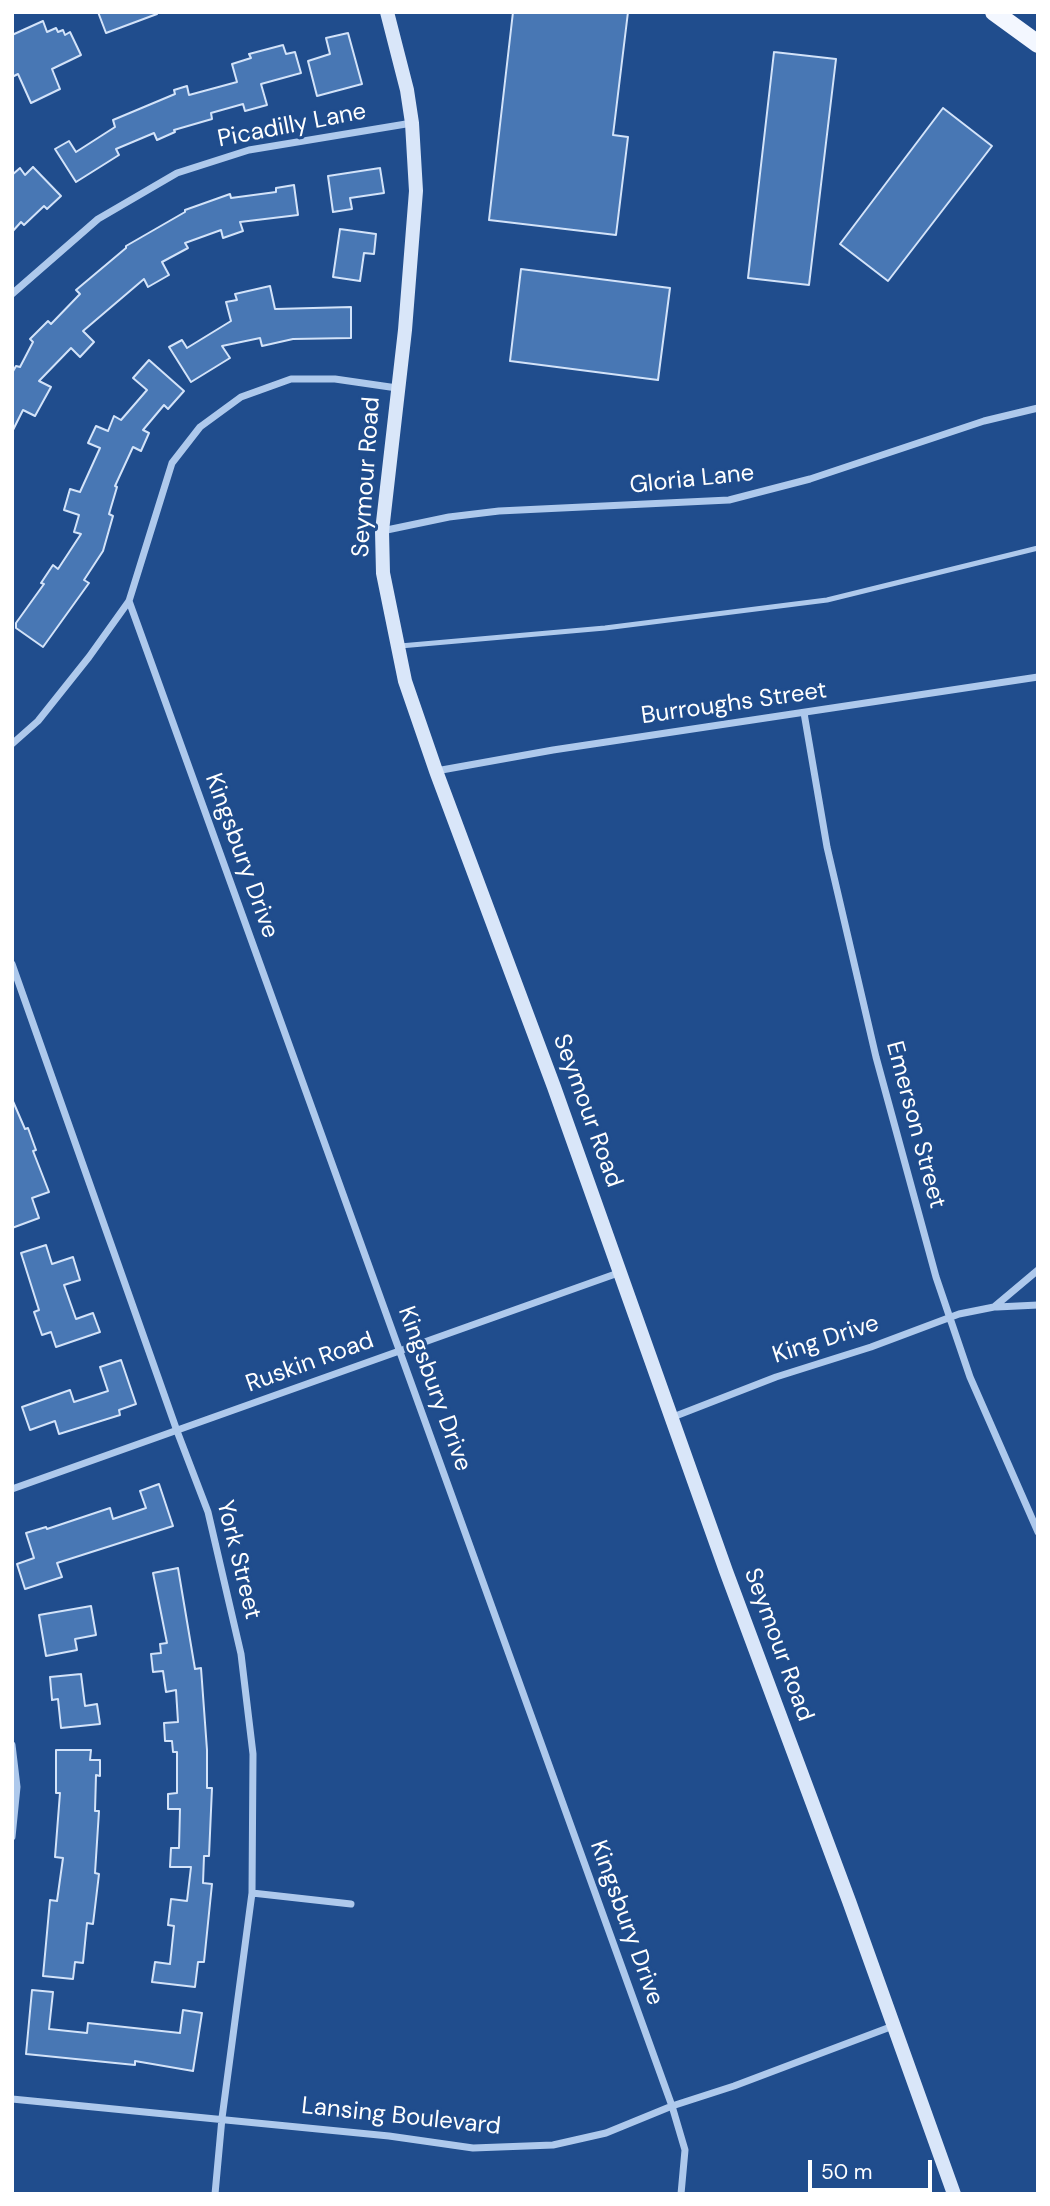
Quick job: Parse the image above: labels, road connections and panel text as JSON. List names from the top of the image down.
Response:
{
  "streets": {
    "street": [
      "Picadilly Lane",
      "Seymour Road",
      "Gloria Lane",
      "Burroughs Street",
      "Kingsbury Drive",
      "Emerson Street",
      "King Drive",
      "Ruskin Road",
      "York Street",
      "Lansing Boulevard"
    ]
  },
  "crossings": [
    ["Picadilly Lane", "Seymour Road"],
    ["Seymour Road", "Gloria Lane"],
    ["Seymour Road", "Burroughs Street"],
    ["Seymour Road", "King Drive"],
    ["Seymour Road", "Ruskin Road"],
    ["Seymour Road", "Lansing Boulevard"],
    ["Burroughs Street", "Emerson Street"],
    ["Kingsbury Drive", "Ruskin Road"],
    ["Kingsbury Drive", "Lansing Boulevard"],
    ["Emerson Street", "King Drive"],
    ["Ruskin Road", "York Street"],
    ["York Street", "Lansing Boulevard"]
  ],
  "scale_bar": "50 m"
}
